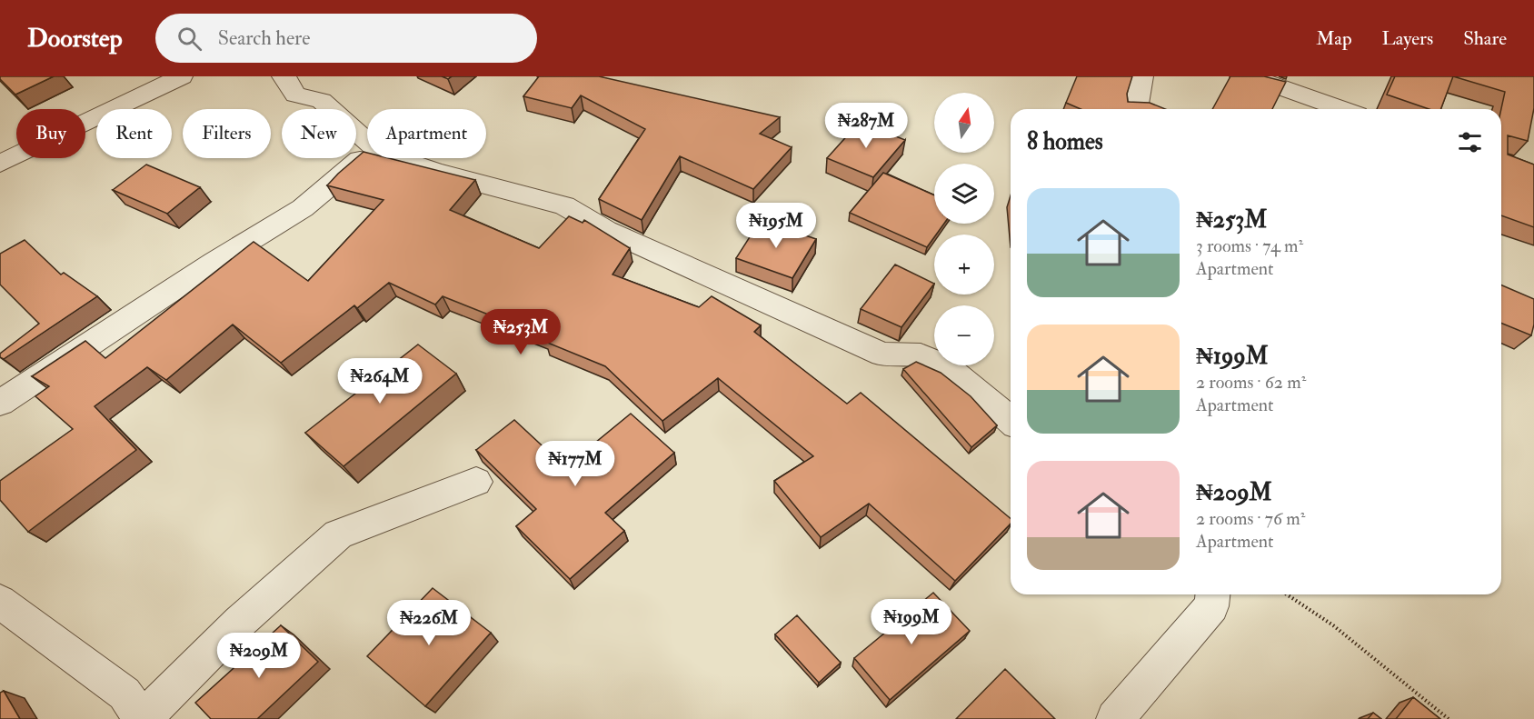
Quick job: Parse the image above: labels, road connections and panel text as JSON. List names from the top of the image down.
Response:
{
  "north": "top",
  "page": {
    "header": "Doorstep",
    "search": "Search here",
    "nav": ["Map", "Layers", "Share"],
    "map_buttons": ["+", "−"],
    "price": [
      "₦287M",
      "₦195M",
      "₦253M",
      "₦264M",
      "₦177M",
      "₦199M",
      "₦226M",
      "₦209M"
    ],
    "chip": [
      "Buy",
      "Rent",
      "Filters",
      "New",
      "Apartment"
    ],
    "heading": "8 homes",
    "list": [
      {
        "name": "₦253M",
        "note": "3 rooms · 74 m² · Apartment"
      },
      {
        "name": "₦199M",
        "note": "2 rooms · 62 m² · Apartment"
      },
      {
        "name": "₦209M",
        "note": "2 rooms · 76 m² · Apartment"
      }
    ]
  }
}
